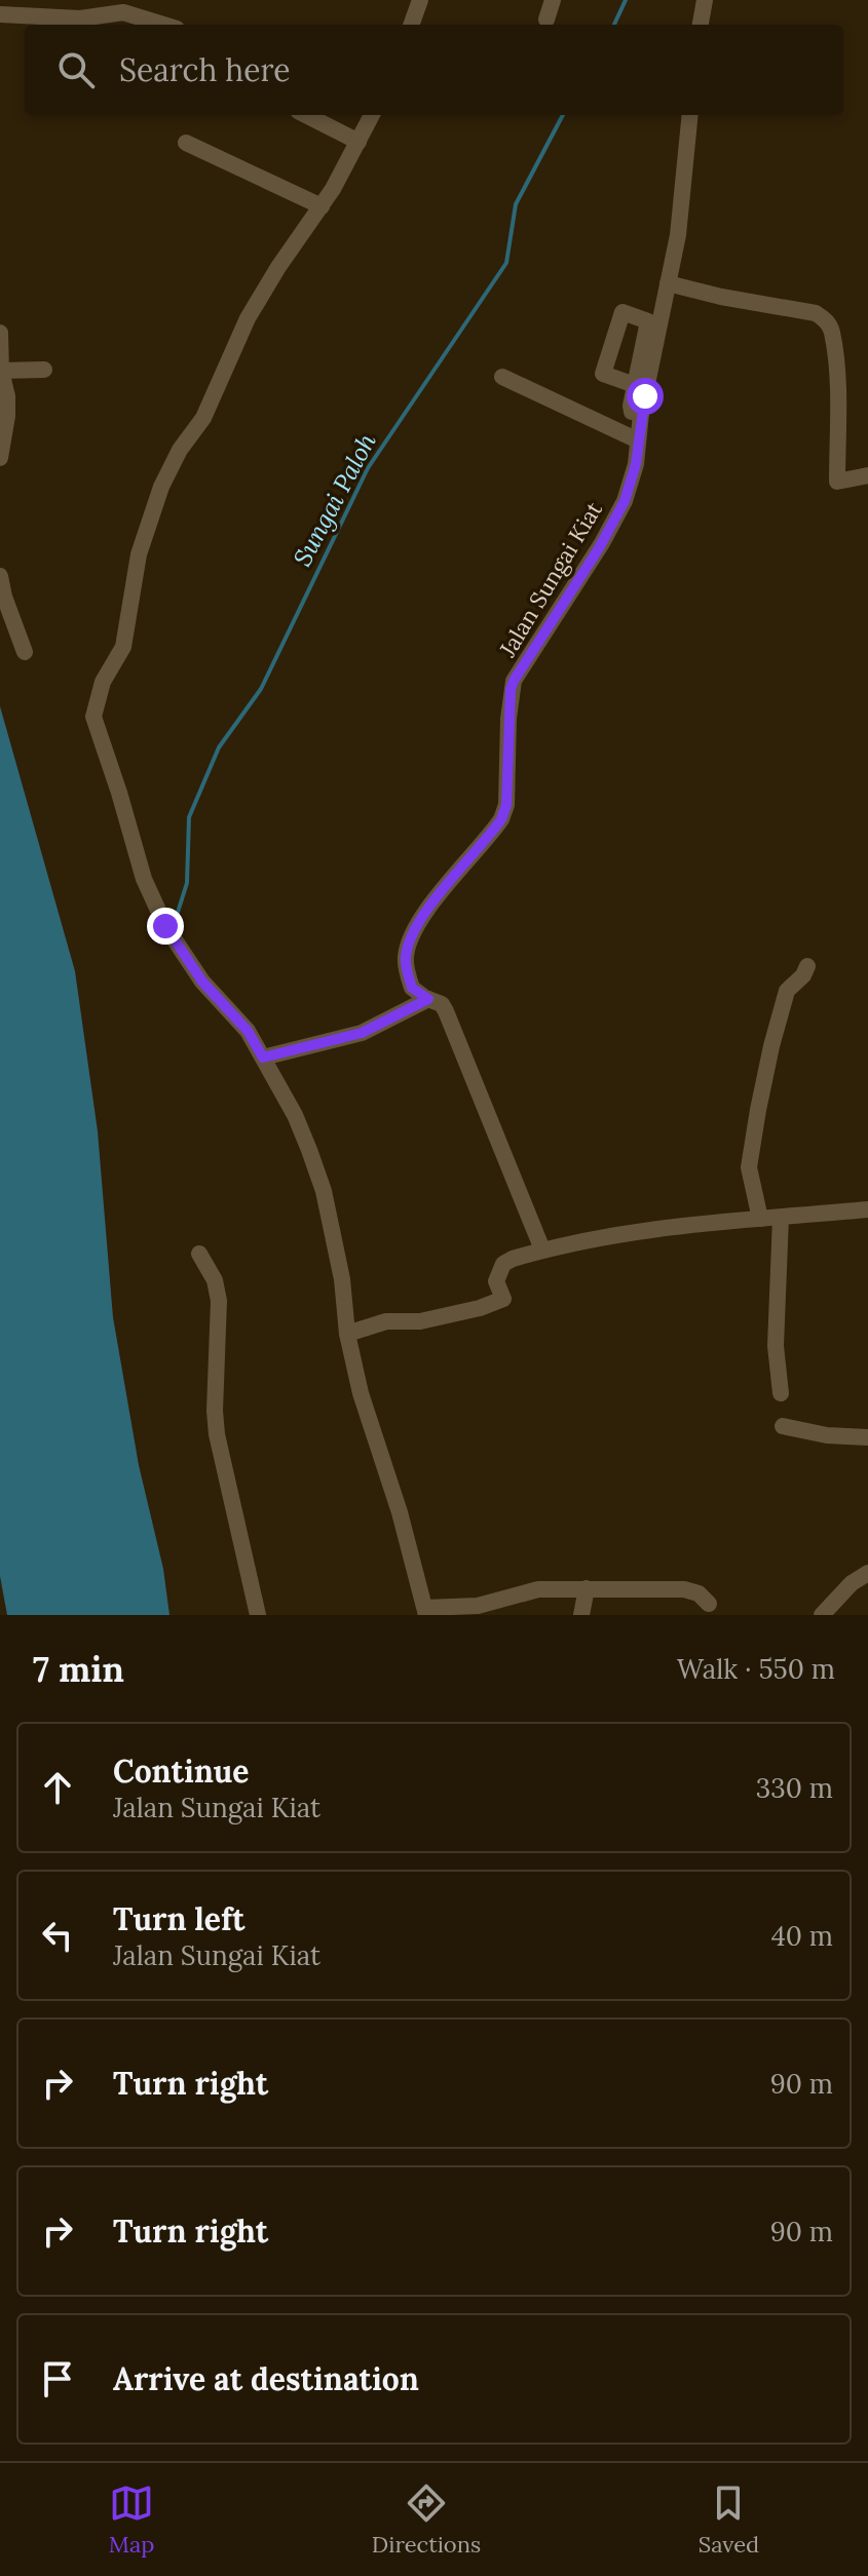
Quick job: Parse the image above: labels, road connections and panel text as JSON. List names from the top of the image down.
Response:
{
  "streets": {
    "street": ["Jalan Sungai Kiat"]
  },
  "water": ["Sungai Paloh"],
  "page": {
    "search": "Search here",
    "heading": ["7 min", "Walk · 550 m"],
    "list": [
      ["Continue", "Jalan Sungai Kiat", "330 m"],
      ["Turn left", "Jalan Sungai Kiat", "40 m"],
      ["Turn right", "90 m"],
      ["Turn right", "90 m"],
      "Arrive at destination"
    ],
    "nav": ["Map", "Directions", "Saved"]
  }
}
